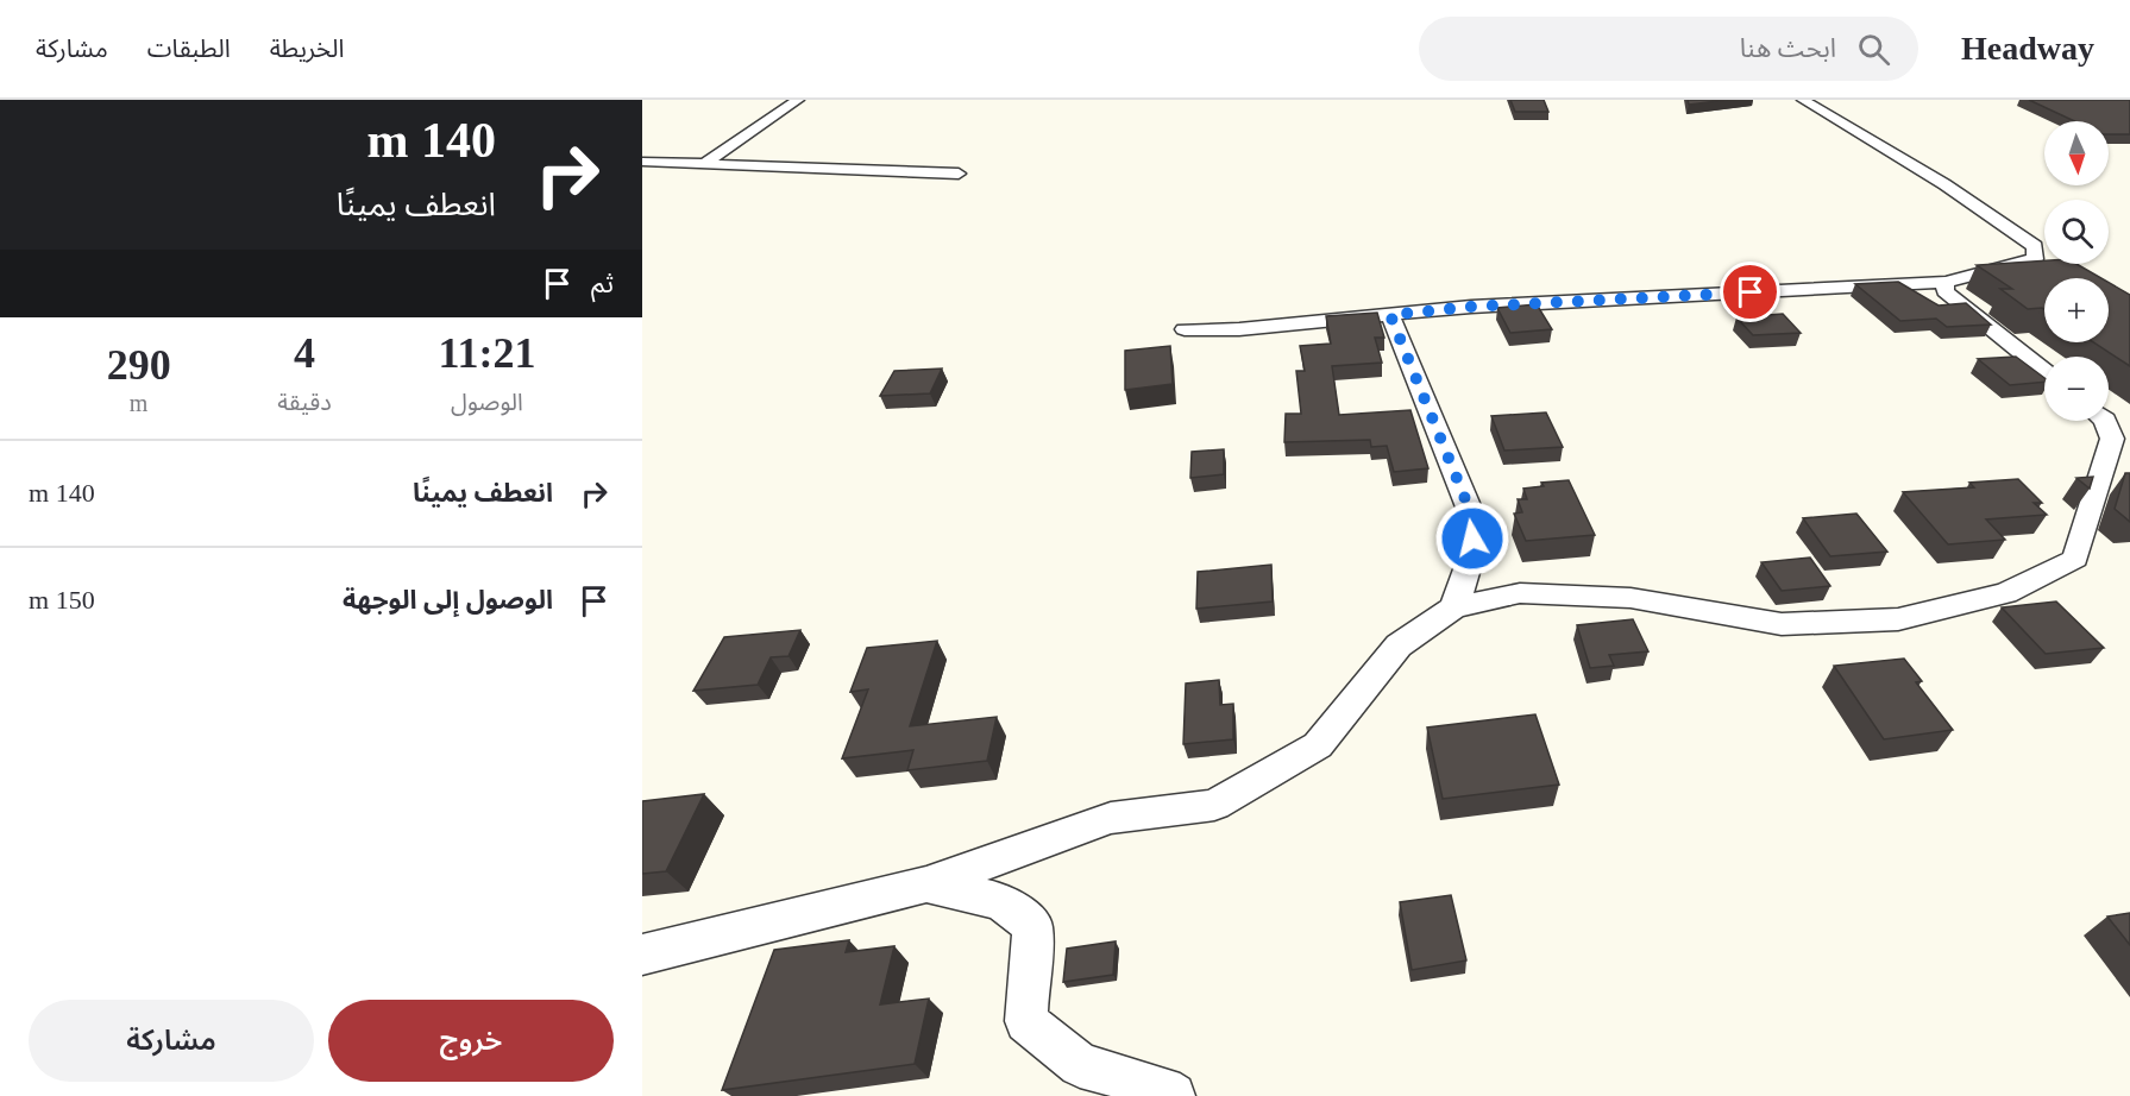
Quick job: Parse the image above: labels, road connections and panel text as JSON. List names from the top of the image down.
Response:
{
  "north": "bottom",
  "page": {
    "header": "Headway",
    "search": "ابحث هنا",
    "nav": ["الخريطة", "الطبقات", "مشاركة"],
    "turn": ["140 m", "انعطف يمينًا"],
    "map_buttons": ["+", "−"],
    "then": "ثم",
    "eta": [
      "11:21",
      "الوصول",
      "4",
      "دقيقة",
      "290",
      "m"
    ],
    "list": [
      {
        "name": "انعطف يمينًا",
        "value": "140 m"
      },
      {
        "name": "الوصول إلى الوجهة",
        "value": "150 m"
      }
    ],
    "buttons": ["خروج", "مشاركة"]
  }
}
